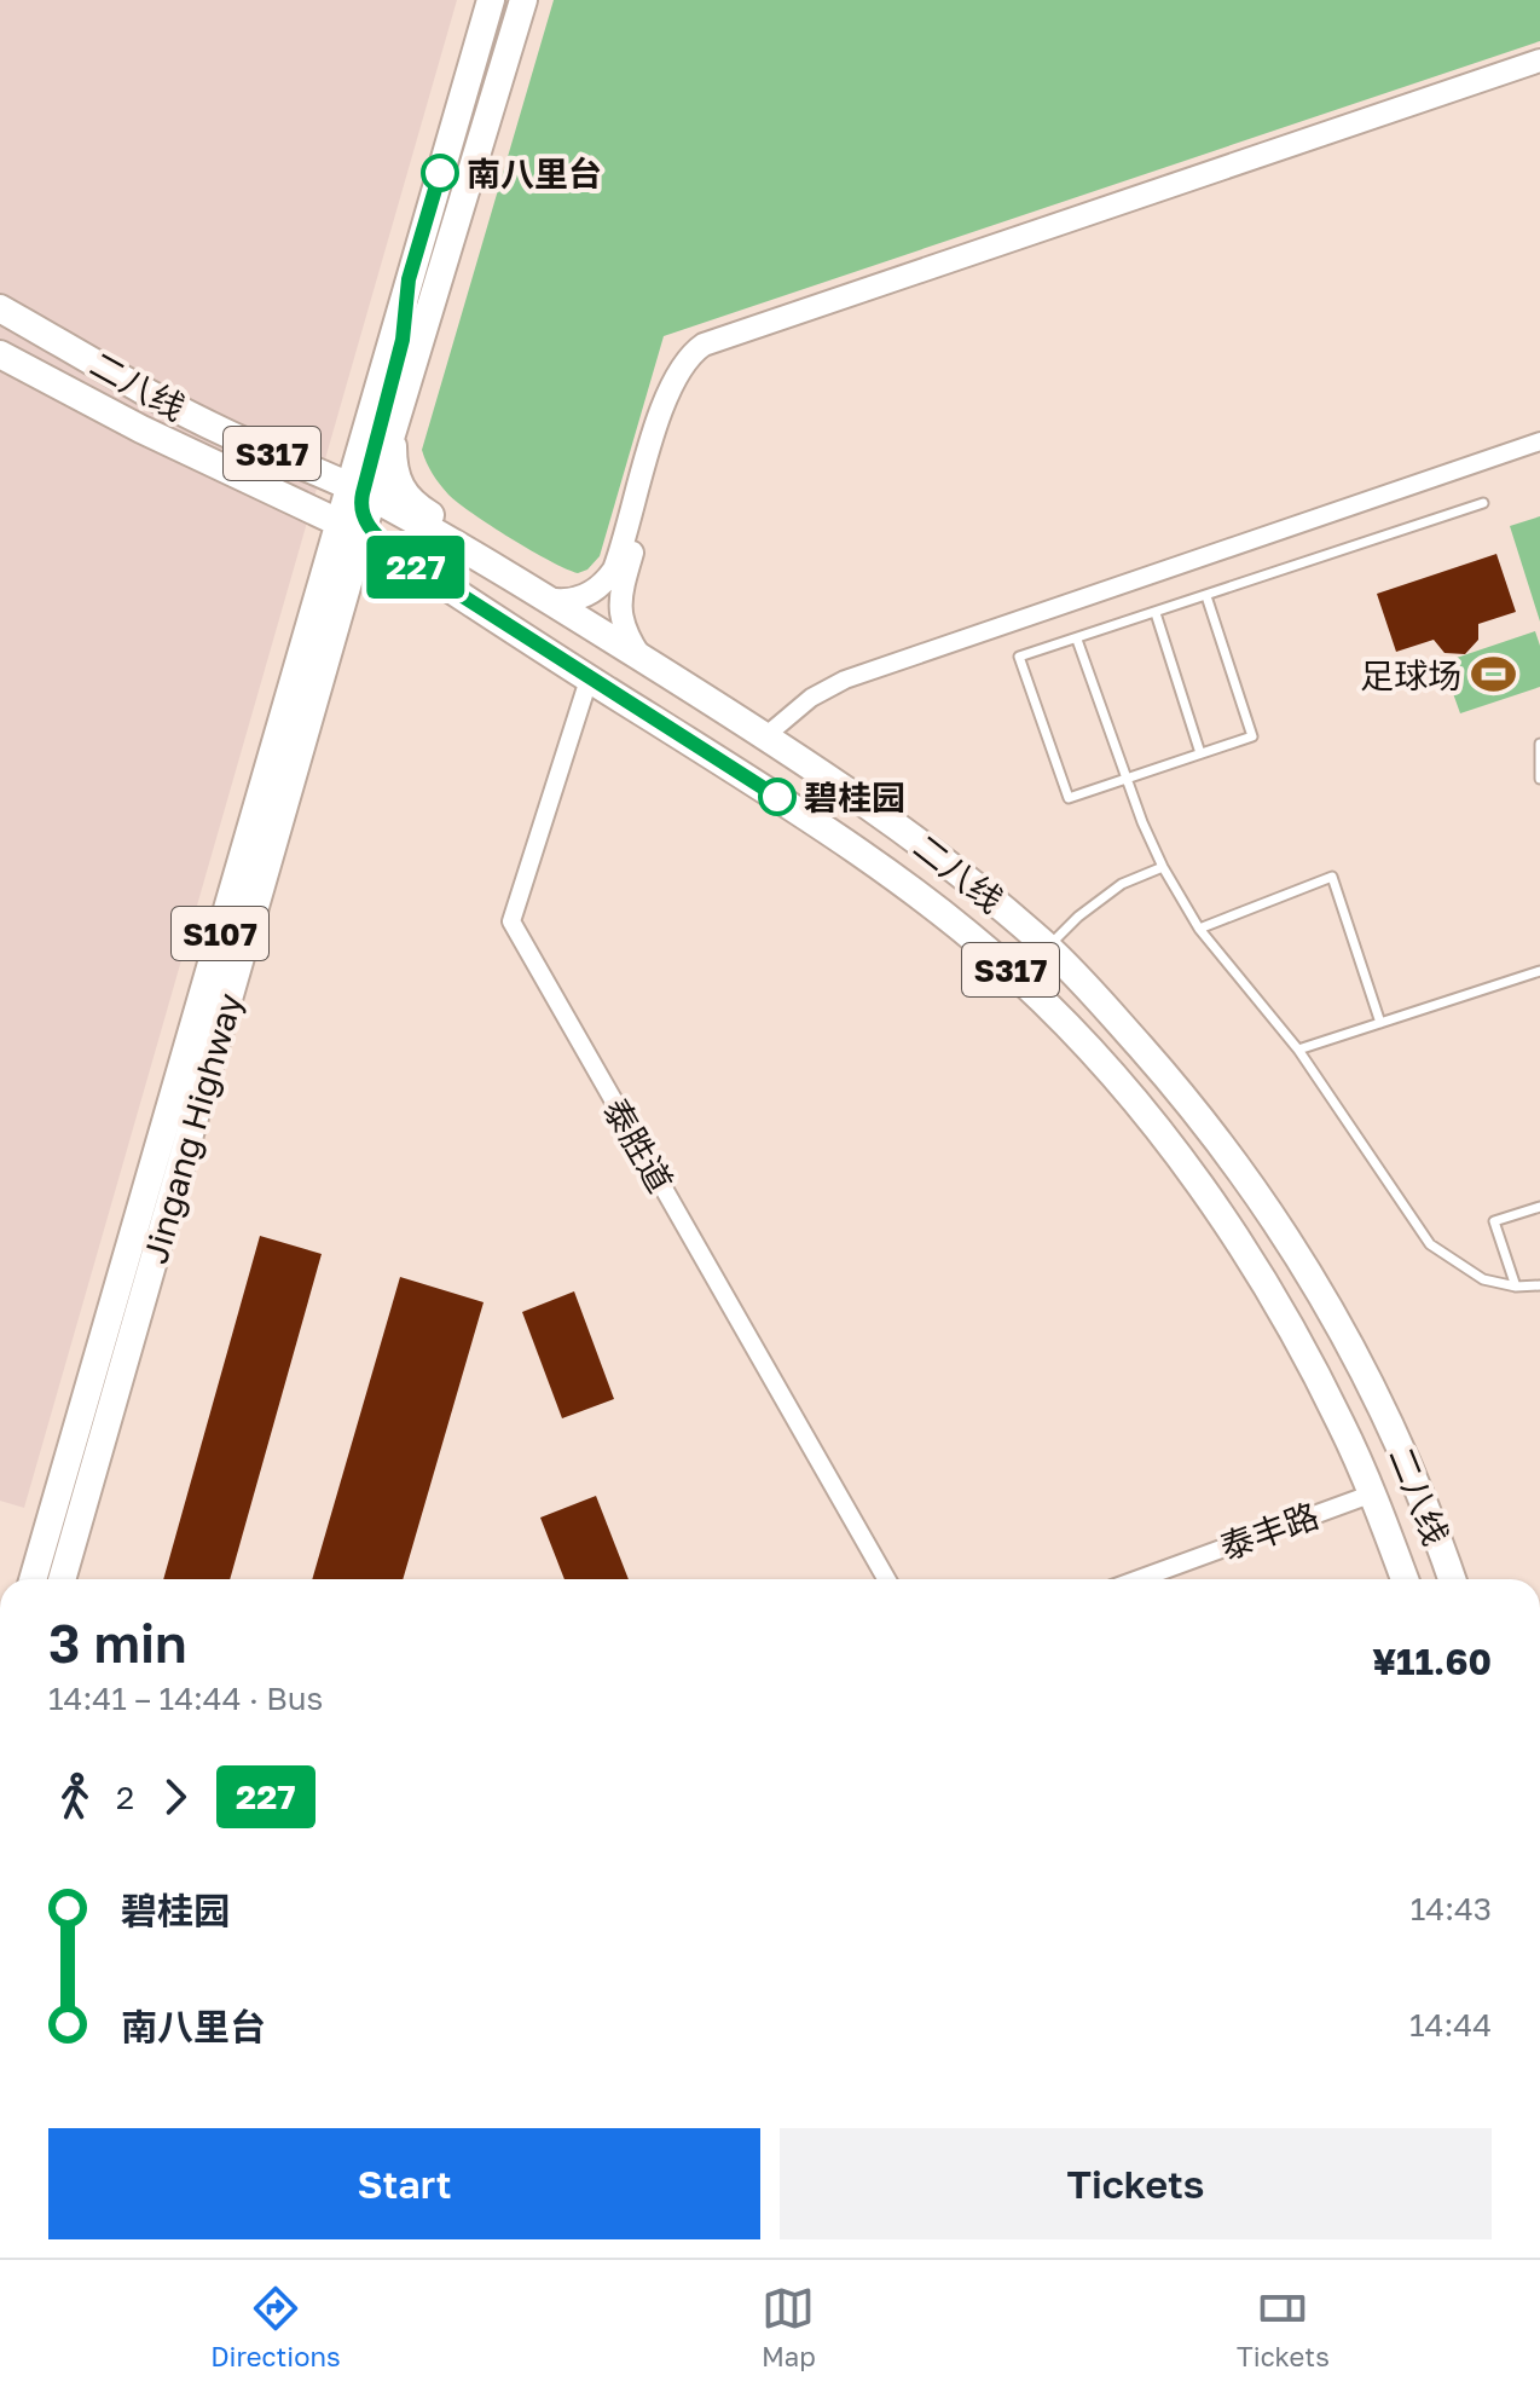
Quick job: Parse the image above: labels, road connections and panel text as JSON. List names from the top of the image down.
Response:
{
  "streets": {
    "main road": [
      "二八线",
      "S317",
      "S107",
      "Jingang Highway"
    ],
    "street": ["泰胜道", "泰丰路"]
  },
  "crossings": [
    ["二八线", "Jingang Highway"],
    ["二八线", "泰胜道"],
    ["二八线", "泰丰路"]
  ],
  "places": {
    "other": ["南八里台", "碧桂园"],
    "sports": ["足球场"]
  },
  "lines": ["bus line 227"],
  "page": {
    "on_map": "227",
    "heading": ["3 min", "14:41 – 14:44 · Bus", "¥11.60"],
    "legs": ["2", "227"],
    "list": [
      {
        "name": "碧桂园",
        "value": "14:43"
      },
      {
        "name": "南八里台",
        "value": "14:44"
      }
    ],
    "buttons": ["Start", "Tickets"],
    "tabs": ["Directions", "Map", "Tickets"]
  }
}
